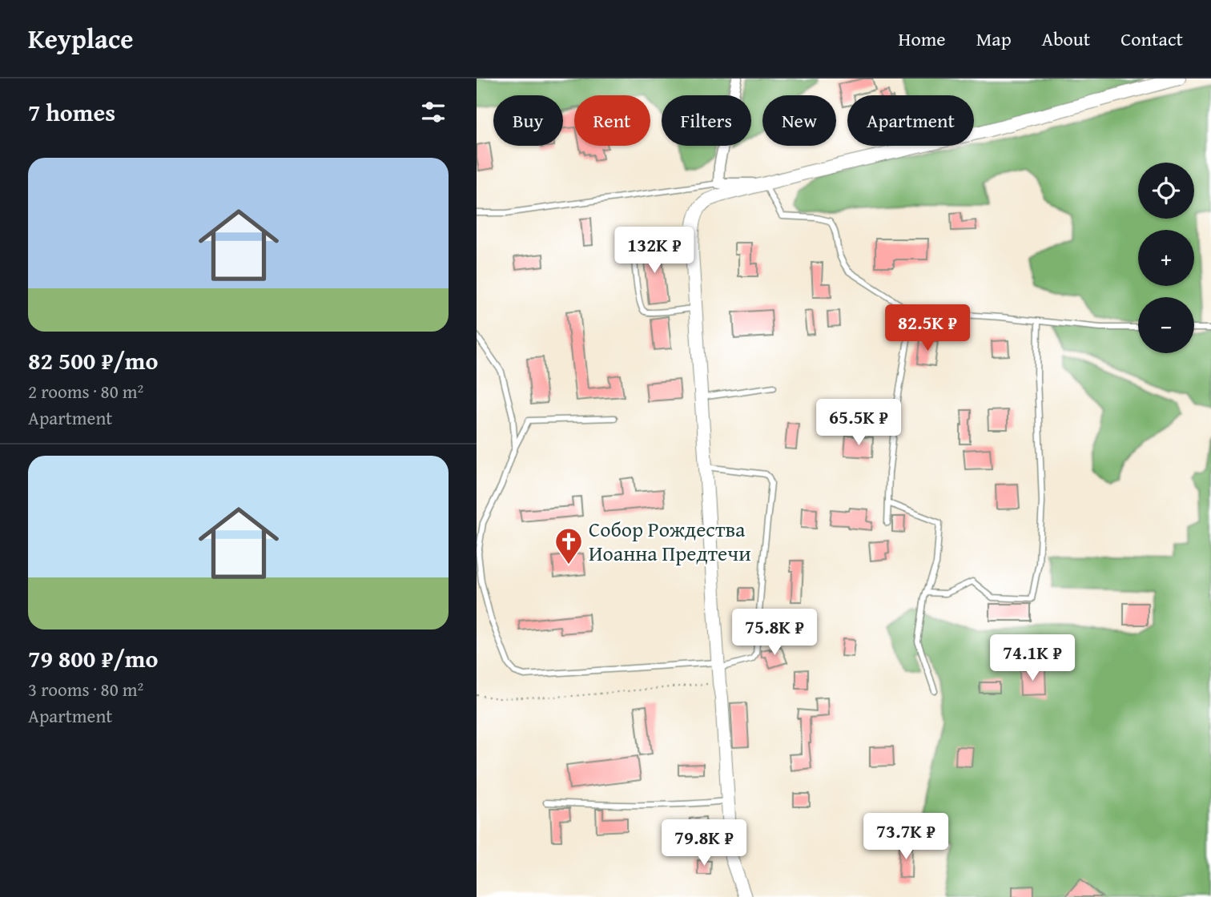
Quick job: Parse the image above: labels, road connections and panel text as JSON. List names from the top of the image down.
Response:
{
  "places": {
    "church": ["Собор Рождества Иоанна Предтечи"]
  },
  "page": {
    "header": "Keyplace",
    "nav": [
      "Home",
      "Map",
      "About",
      "Contact"
    ],
    "heading": "7 homes",
    "chip": [
      "Buy",
      "Rent",
      "Filters",
      "New",
      "Apartment"
    ],
    "list": [
      {
        "name": "82 500 ₽/mo",
        "note": "2 rooms · 80 m² · Apartment"
      },
      {
        "name": "79 800 ₽/mo",
        "note": "3 rooms · 80 m² · Apartment"
      }
    ],
    "map_buttons": ["+", "−"],
    "price": [
      "132K ₽",
      "82.5K ₽",
      "65.5K ₽",
      "75.8K ₽",
      "74.1K ₽",
      "73.7K ₽",
      "79.8K ₽"
    ]
  }
}
